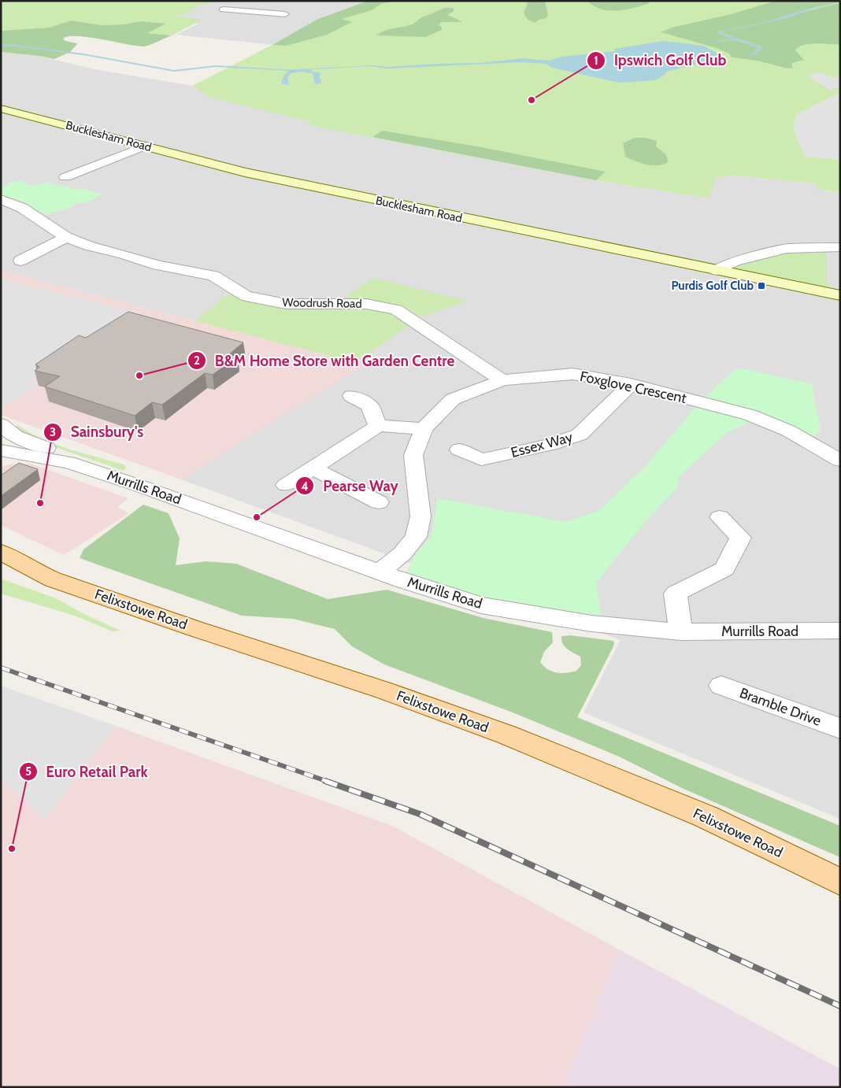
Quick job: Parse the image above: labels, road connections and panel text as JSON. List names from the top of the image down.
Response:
{
  "streets": {
    "main road": ["Felixstowe Road"],
    "street": [
      "Bucklesham Road",
      "Woodrush Road",
      "Foxglove Crescent",
      "Essex Way",
      "Murrills Road",
      "Bramble Drive"
    ]
  },
  "crossings": [
    ["Woodrush Road", "Foxglove Crescent"],
    ["Foxglove Crescent", "Essex Way"],
    ["Foxglove Crescent", "Murrills Road"]
  ],
  "places": {
    "other": [
      "Ipswich Golf Club",
      "B&M Home Store with Garden Centre",
      "Sainsbury's",
      "Pearse Way",
      "Euro Retail Park"
    ],
    "transit": ["Purdis Golf Club"]
  }
}
